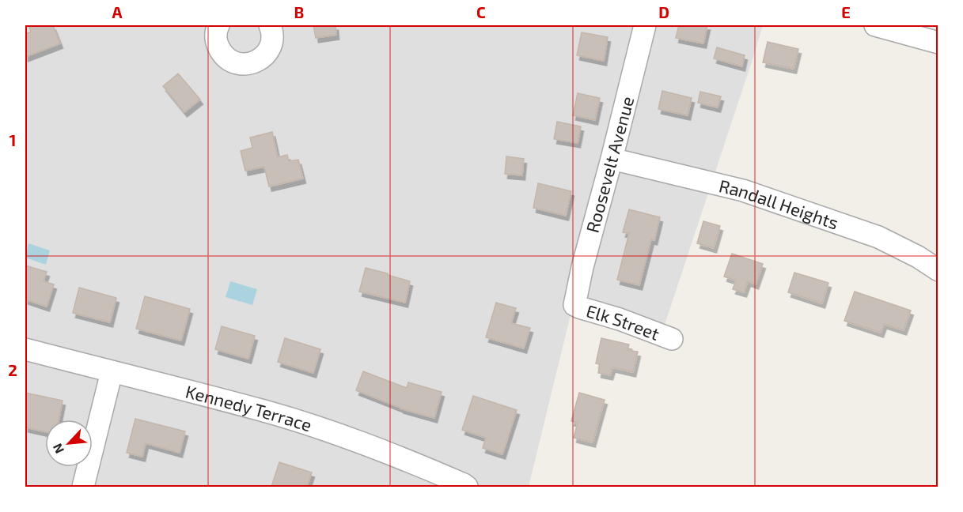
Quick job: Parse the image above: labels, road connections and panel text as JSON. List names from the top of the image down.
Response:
{
  "streets": {
    "street": [
      "Roosevelt Avenue",
      "Randall Heights",
      "Elk Street",
      "Kennedy Terrace"
    ]
  },
  "crossings": [
    ["Roosevelt Avenue", "Randall Heights"],
    ["Roosevelt Avenue", "Elk Street"]
  ],
  "north": "bottom left",
  "grid": {
    "columns": [
      "A",
      "B",
      "C",
      "D",
      "E"
    ],
    "rows": ["1", "2"]
  }
}
